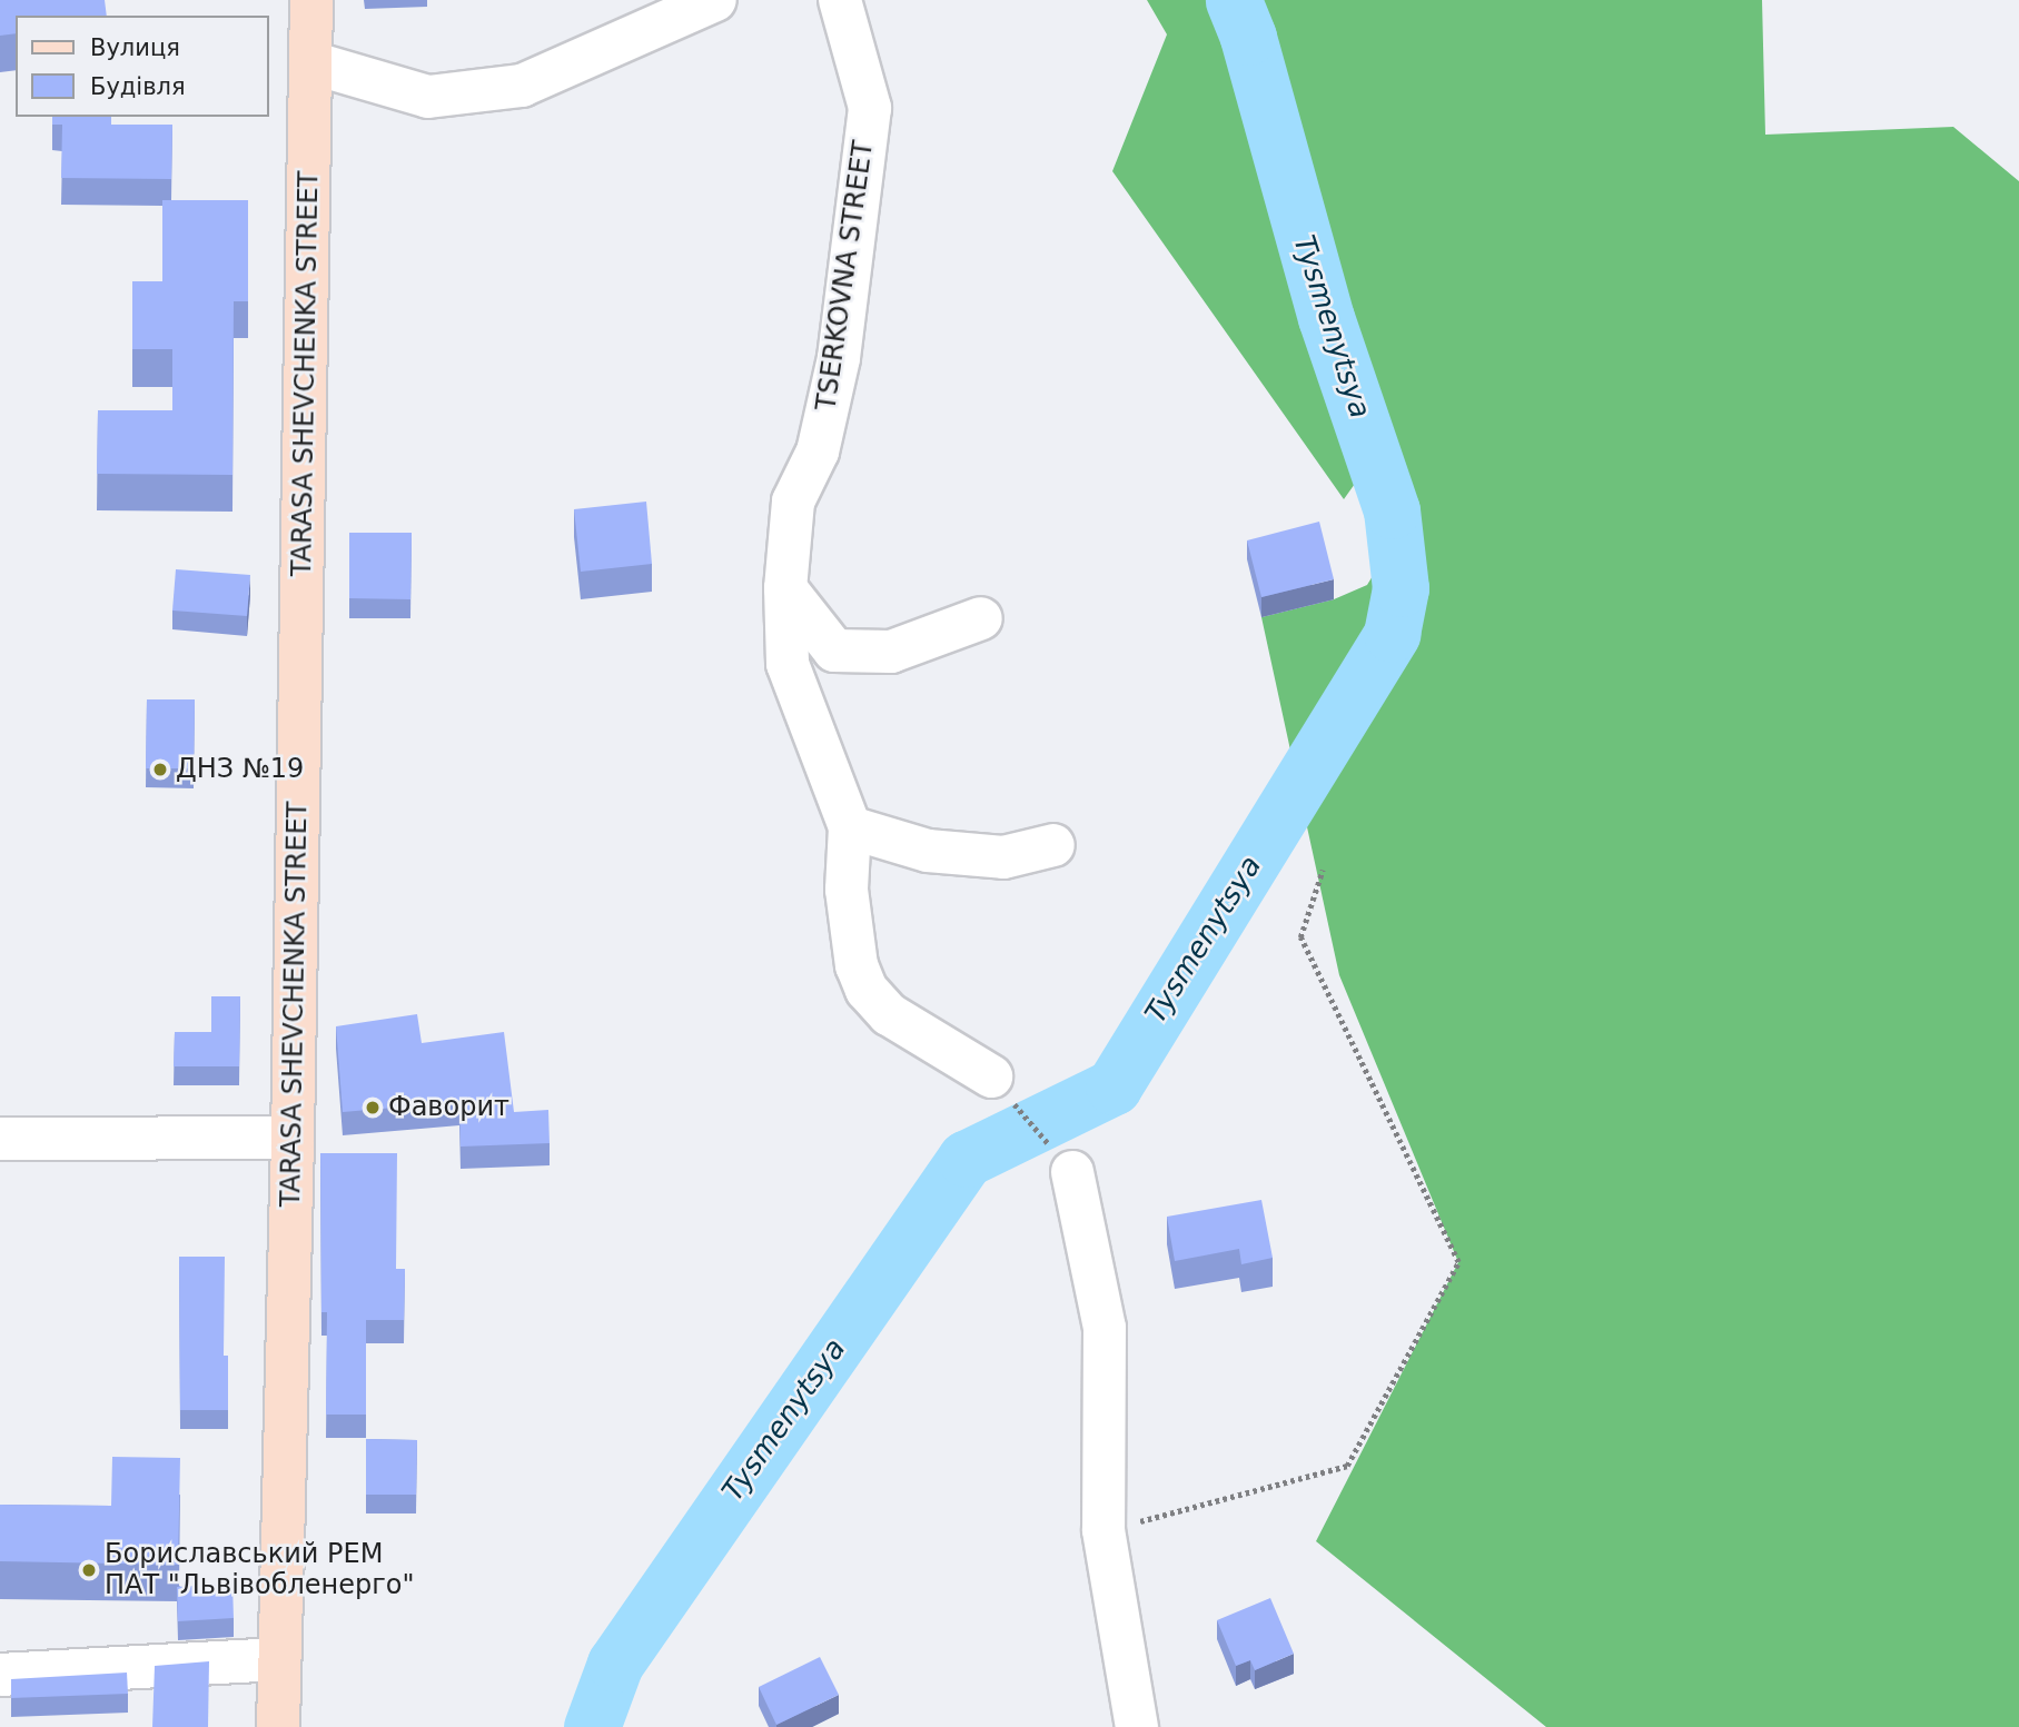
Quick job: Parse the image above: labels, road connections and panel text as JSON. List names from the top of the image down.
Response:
{
  "streets": {
    "main road": ["TARASA SHEVCHENKA STREET"],
    "lane": ["TSERKOVNA STREET"]
  },
  "water": ["Tysmenytsya"],
  "places": ["ДНЗ №19", "Фаворит", "Бориславський РЕМ ПАТ \"Львівобленерго\""],
  "legend": ["Вулиця", "Будівля"]
}
